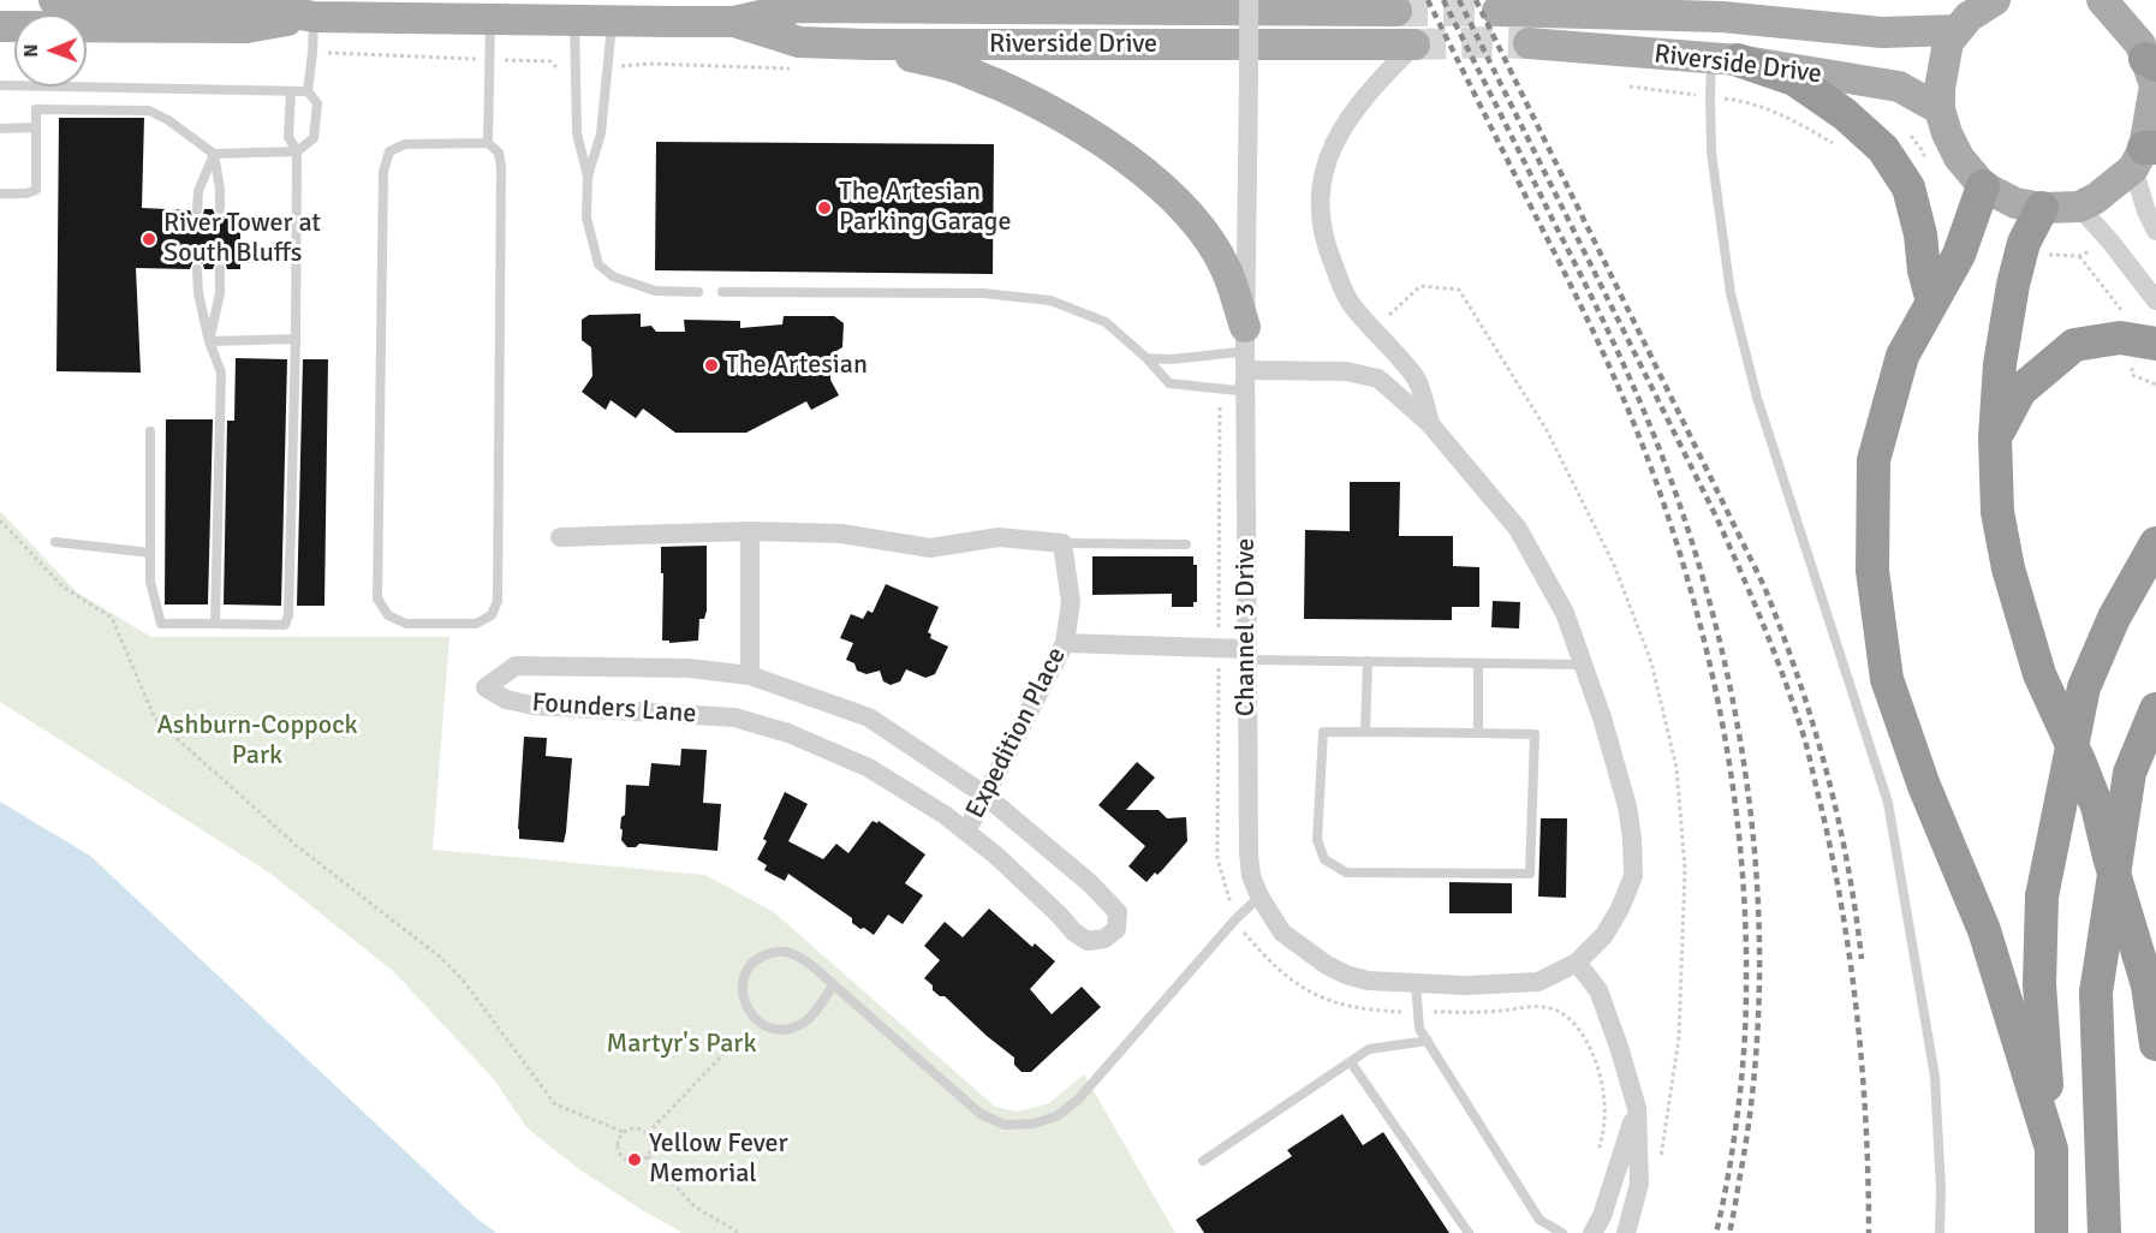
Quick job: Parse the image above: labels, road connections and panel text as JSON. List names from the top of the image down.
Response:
{
  "streets": {
    "main road": ["Riverside Drive"],
    "street": ["Channel 3 Drive", "Founders Lane", "Expedition Place"]
  },
  "crossings": [
    ["Founders Lane", "Expedition Place"]
  ],
  "parks": ["Ashburn-Coppock Park", "Martyr's Park"],
  "places": [
    "The Artesian Parking Garage",
    "River Tower at South Bluffs",
    "The Artesian",
    "Yellow Fever Memorial"
  ],
  "north": "left"
}
